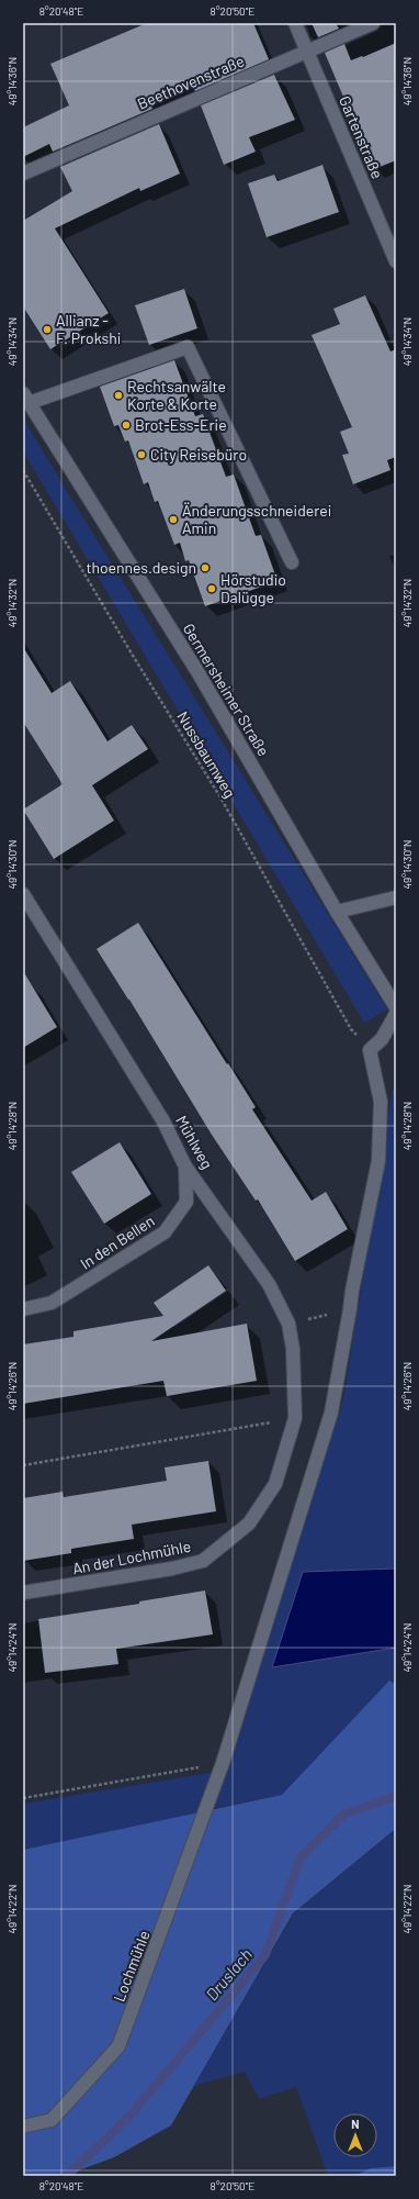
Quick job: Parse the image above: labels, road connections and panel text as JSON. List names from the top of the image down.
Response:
{
  "streets": {
    "street": [
      "Beethovenstraße",
      "Gartenstraße",
      "Germersheimer Straße",
      "Mühlweg",
      "In den Bellen",
      "An der Lochmühle",
      "Lochmühle"
    ],
    "path": ["Nussbaumweg"]
  },
  "crossings": [
    ["Beethovenstraße", "Gartenstraße"],
    ["Nussbaumweg", "Lochmühle"],
    ["Mühlweg", "In den Bellen"],
    ["Mühlweg", "An der Lochmühle"]
  ],
  "water": ["Druslach"],
  "places": [
    "Allianz - F. Prokshi",
    "Rechtsanwälte Korte & Korte",
    "Brot-Ess-Erie",
    "City Reisebüro",
    "Änderungsschneiderei Amin",
    "thoennes.design",
    "Hörstudio Dalügge"
  ],
  "north": "top",
  "coordinates": [
    "8°20'48\"E",
    "8°20'50\"E",
    "49°14'36\"N",
    "49°14'34\"N",
    "49°14'32\"N",
    "49°14'30\"N",
    "49°14'28\"N",
    "49°14'26\"N",
    "49°14'24\"N",
    "49°14'22\"N"
  ]
}
